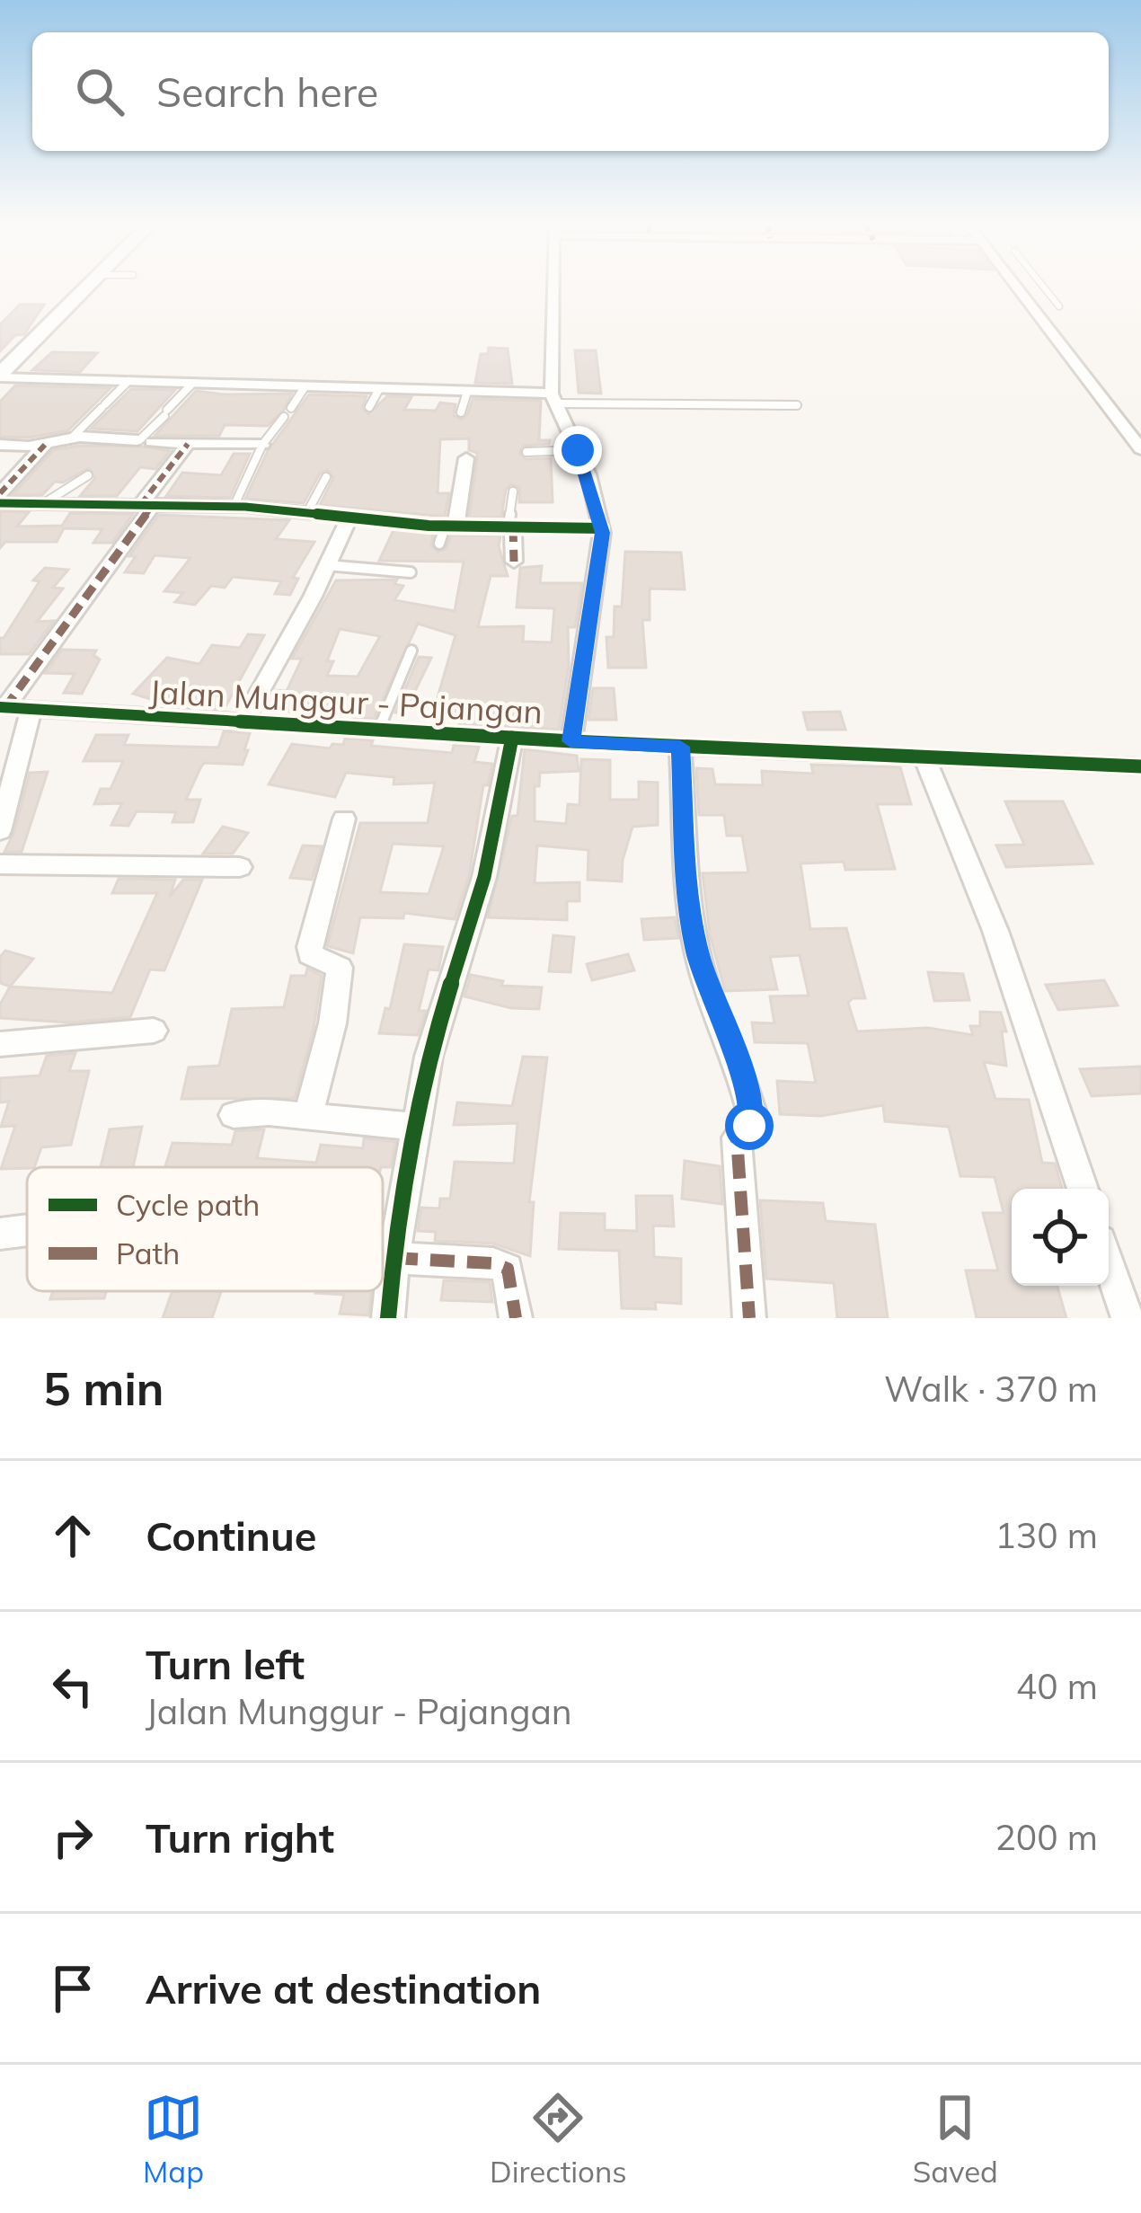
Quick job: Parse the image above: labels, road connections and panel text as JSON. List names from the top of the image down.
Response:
{
  "streets": {
    "street": ["Jalan Munggur - Pajangan"]
  },
  "legend": ["Cycle path", "Path"],
  "page": {
    "search": "Search here",
    "heading": ["5 min", "Walk · 370 m"],
    "list": [
      ["Continue", "130 m"],
      ["Turn left", "Jalan Munggur - Pajangan", "40 m"],
      ["Turn right", "200 m"],
      "Arrive at destination"
    ],
    "nav": ["Map", "Directions", "Saved"]
  }
}
